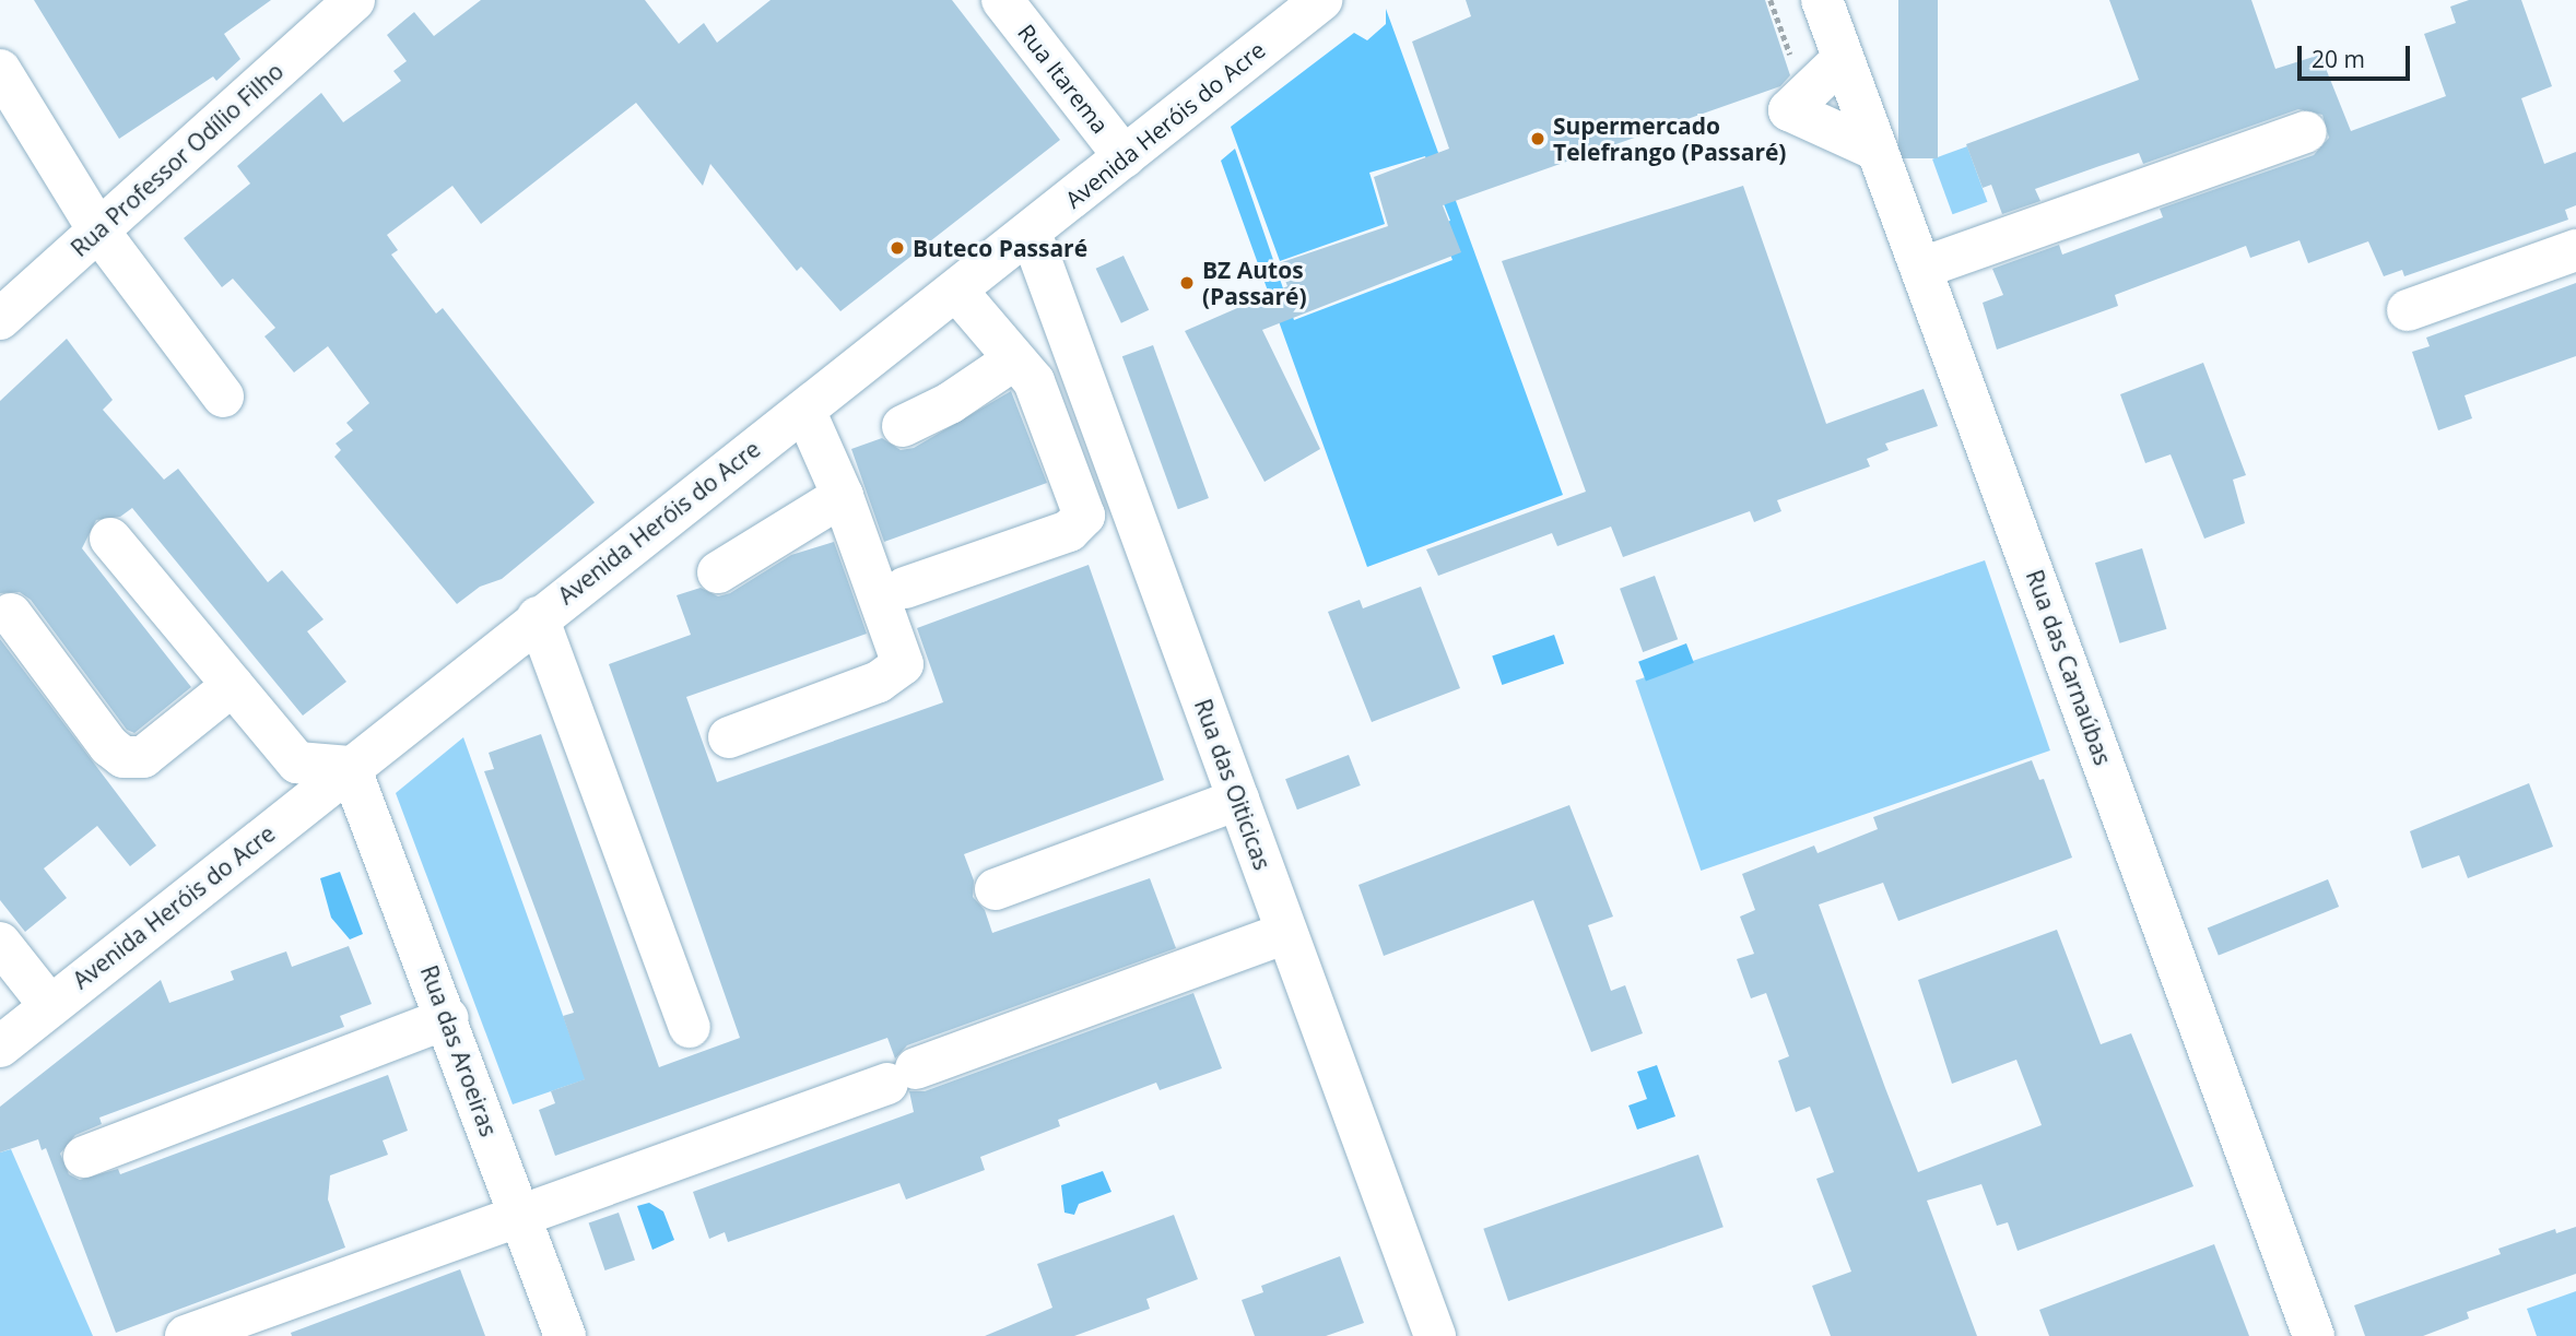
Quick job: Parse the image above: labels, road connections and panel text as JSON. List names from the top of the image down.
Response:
{
  "streets": {
    "street": [
      "Rua Itarema",
      "Avenida Heróis do Acre",
      "Rua Professor Odílio Filho",
      "Rua das Carnaúbas",
      "Rua das Oiticicas",
      "Rua das Aroeiras"
    ]
  },
  "crossings": [
    ["Rua Itarema", "Avenida Heróis do Acre"],
    ["Avenida Heróis do Acre", "Rua das Oiticicas"],
    ["Avenida Heróis do Acre", "Rua das Aroeiras"]
  ],
  "places": ["Supermercado Telefrango (Passaré)", "Buteco Passaré", "BZ Autos (Passaré)"],
  "scale_bar": "20 m"
}
